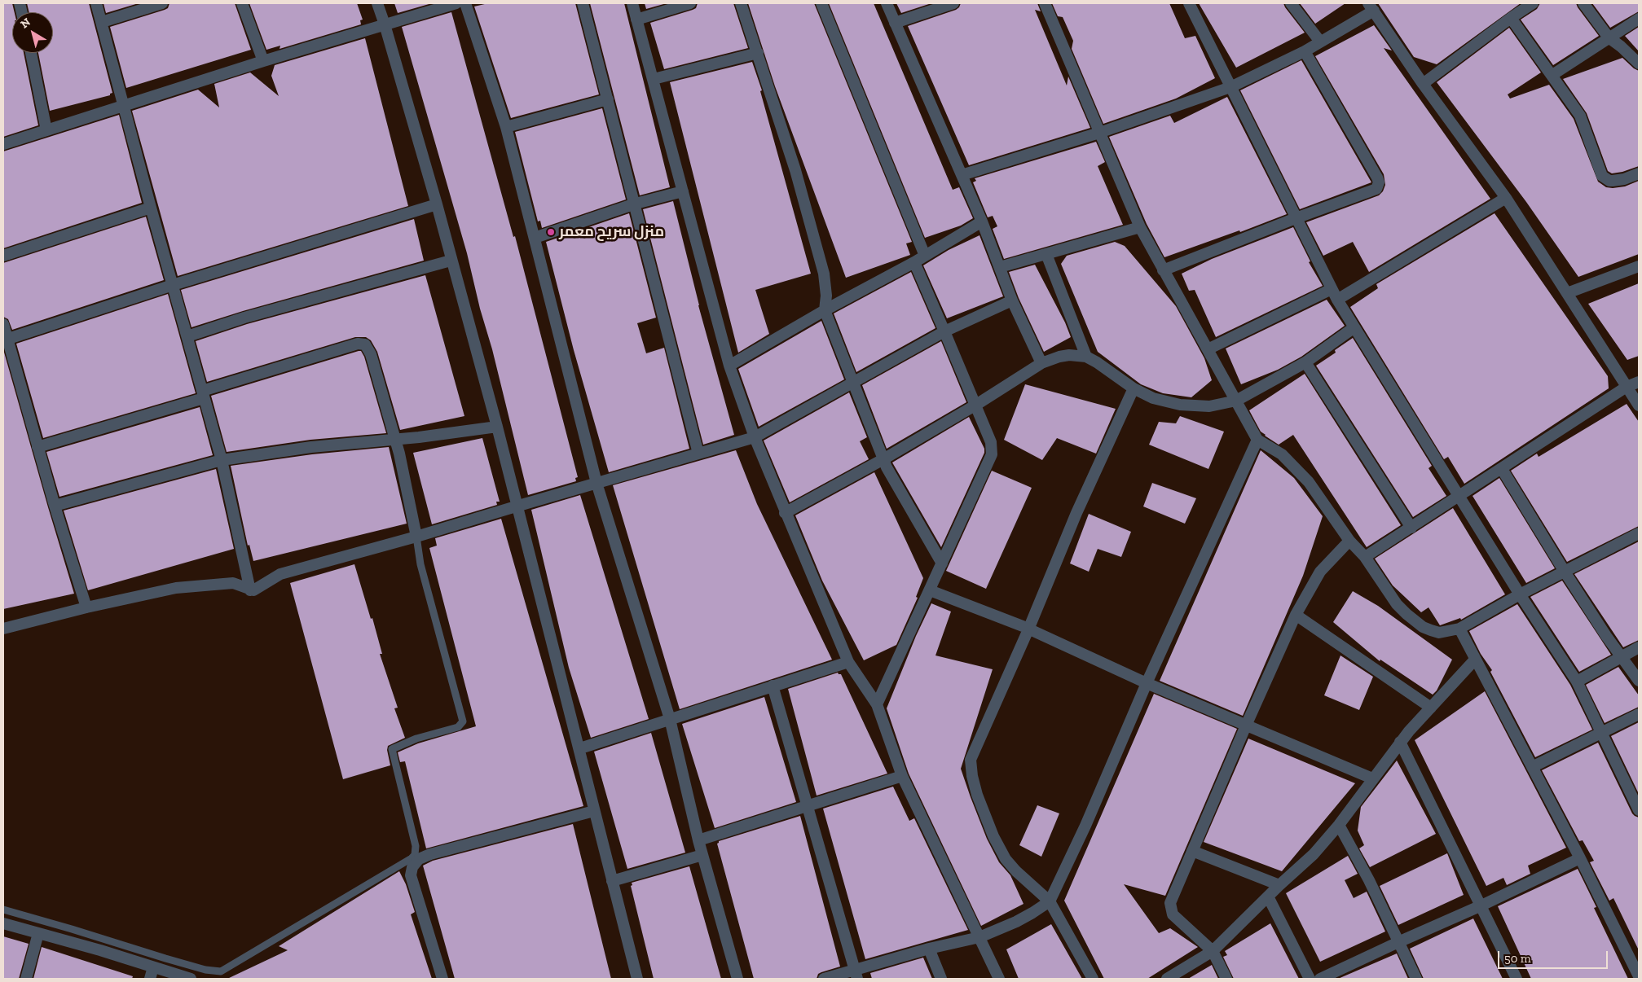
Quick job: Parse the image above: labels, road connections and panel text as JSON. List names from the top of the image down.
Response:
{
  "places": ["منزل سريح معمر"],
  "scale_bar": "50 m",
  "north": "top left"
}
